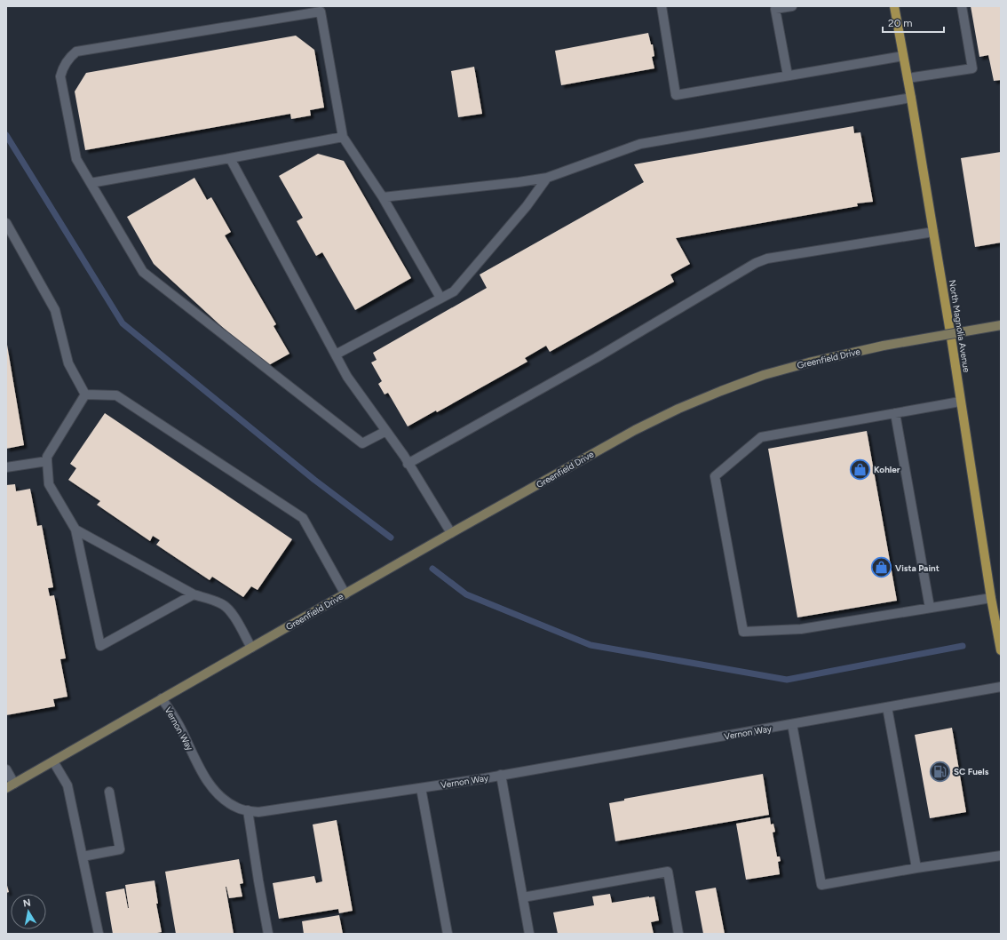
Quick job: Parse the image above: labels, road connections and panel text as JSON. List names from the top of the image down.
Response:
{
  "streets": {
    "main road": ["North Magnolia Avenue", "Greenfield Drive", "Vernon Way"]
  },
  "crossings": [
    ["Greenfield Drive", "Vernon Way"]
  ],
  "places": {
    "shop": ["Kohler", "Vista Paint"],
    "fuel station": ["SC Fuels"]
  },
  "scale_bar": "20 m",
  "north": "top"
}
